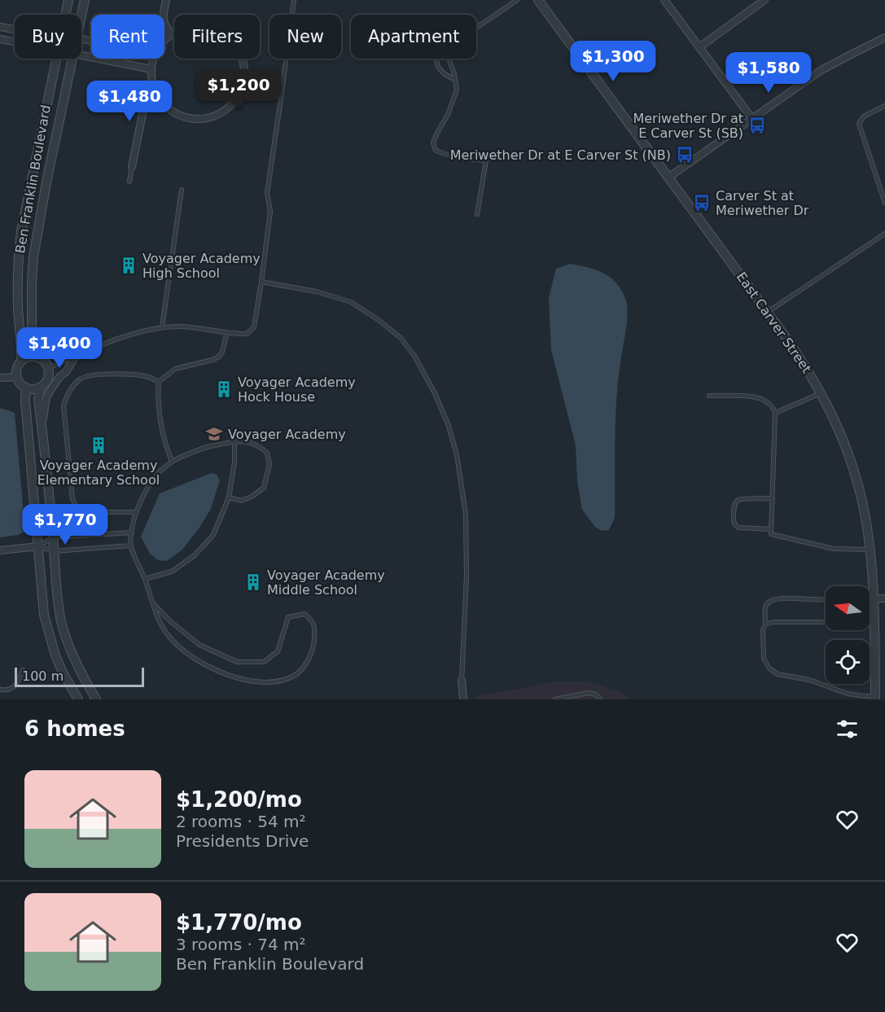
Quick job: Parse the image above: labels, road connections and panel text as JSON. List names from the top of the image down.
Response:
{
  "streets": {
    "street": ["Ben Franklin Boulevard", "East Carver Street"]
  },
  "places": {
    "bus stop": ["Meriwether Dr at E Carver St (SB)", "Meriwether Dr at E Carver St (NB)", "Carver St at Meriwether Dr"],
    "building": [
      "Voyager Academy High School",
      "Voyager Academy Hock House",
      "Voyager Academy Elementary School",
      "Voyager Academy Middle School"
    ],
    "school or university": ["Voyager Academy"]
  },
  "scale_bar": "100 m",
  "north": "left",
  "page": {
    "chip": [
      "Buy",
      "Rent",
      "Filters",
      "New",
      "Apartment"
    ],
    "price": [
      "$1,300",
      "$1,580",
      "$1,200",
      "$1,480",
      "$1,400",
      "$1,770"
    ],
    "scale": "100 m",
    "heading": "6 homes",
    "list": [
      {
        "name": "$1,200/mo",
        "note": "2 rooms · 54 m² · Presidents Drive"
      },
      {
        "name": "$1,770/mo",
        "note": "3 rooms · 74 m² · Ben Franklin Boulevard"
      }
    ]
  }
}
